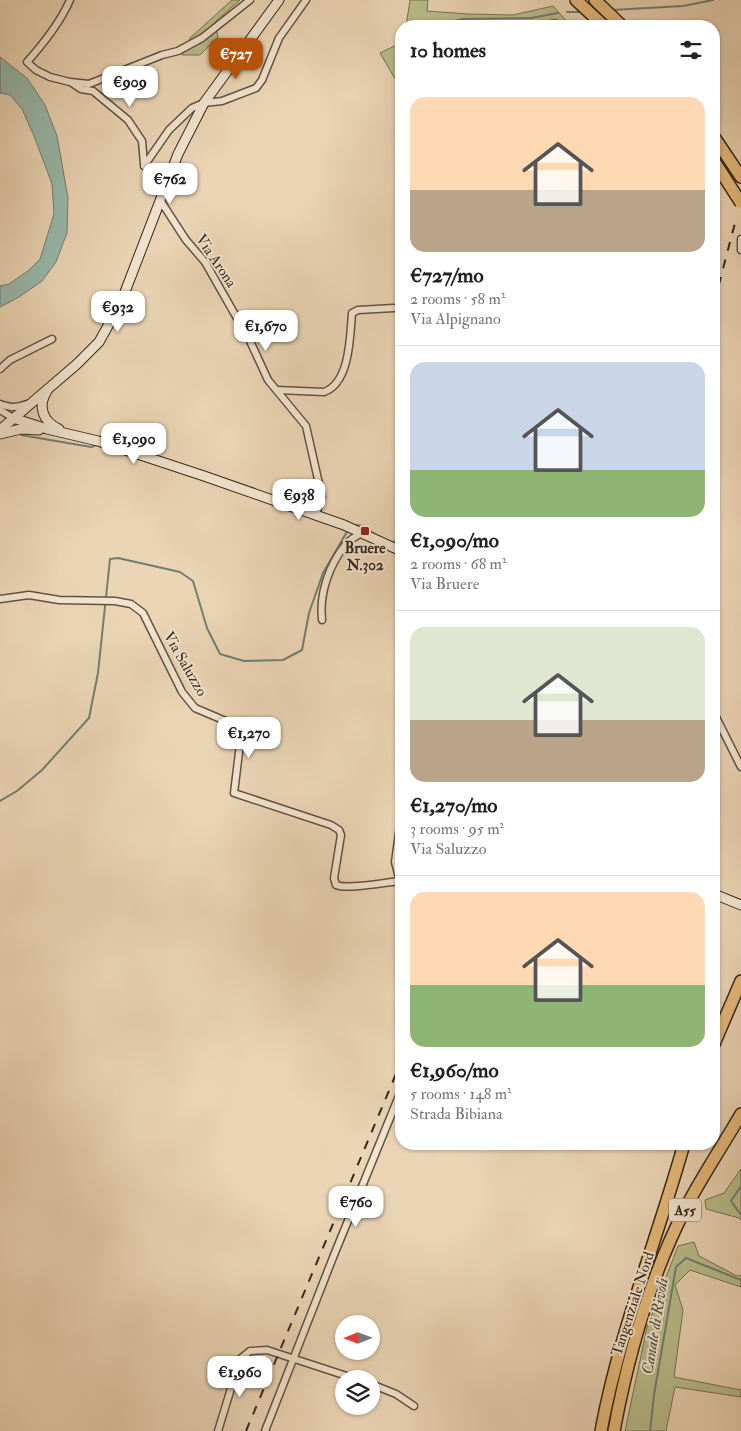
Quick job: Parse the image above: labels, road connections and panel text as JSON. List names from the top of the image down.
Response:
{
  "streets": {
    "highway": ["A55", "Tangenziale Nord"],
    "street": ["Via Arona", "Via Saluzzo"]
  },
  "water": ["Canale di Rivoli"],
  "places": {
    "transit": ["Bruere N.302"]
  },
  "north": "left",
  "page": {
    "heading": "10 homes",
    "price": [
      "€727",
      "€909",
      "€762",
      "€932",
      "€1,670",
      "€1,090",
      "€938",
      "€1,270",
      "€760",
      "€1,960"
    ],
    "list": [
      {
        "name": "€727/mo",
        "note": "2 rooms · 58 m² · Via Alpignano"
      },
      {
        "name": "€1,090/mo",
        "note": "2 rooms · 68 m² · Via Bruere"
      },
      {
        "name": "€1,270/mo",
        "note": "3 rooms · 95 m² · Via Saluzzo"
      },
      {
        "name": "€1,960/mo",
        "note": "5 rooms · 148 m² · Strada Bibiana"
      }
    ]
  }
}
